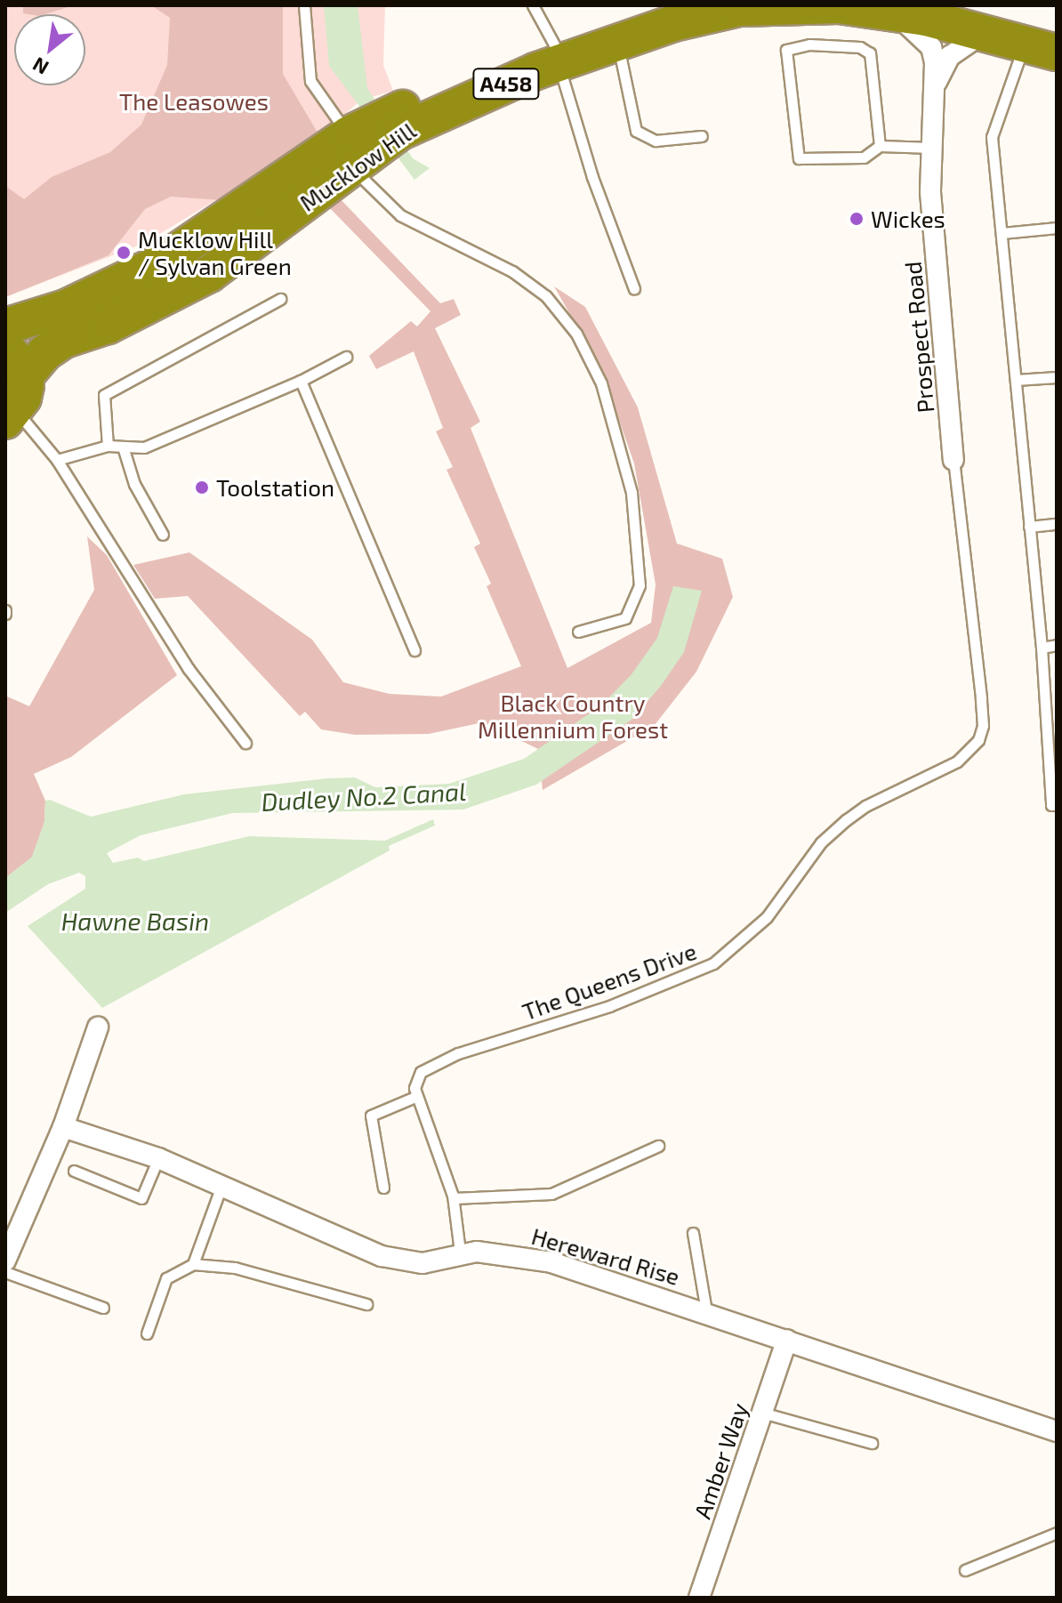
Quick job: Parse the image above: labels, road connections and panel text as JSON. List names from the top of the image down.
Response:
{
  "streets": {
    "highway": ["A458", "Mucklow Hill"],
    "street": ["Prospect Road", "Hereward Rise", "Amber Way"],
    "lane": ["The Queens Drive"]
  },
  "crossings": [
    ["Mucklow Hill", "Prospect Road"],
    ["Prospect Road", "The Queens Drive"],
    ["Hereward Rise", "Amber Way"]
  ],
  "water": ["Dudley No.2 Canal", "Hawne Basin"],
  "parks": ["The Leasowes", "Black Country Millennium Forest"],
  "places": ["Wickes", "Mucklow Hill / Sylvan Green", "Toolstation"],
  "north": "bottom left"
}
